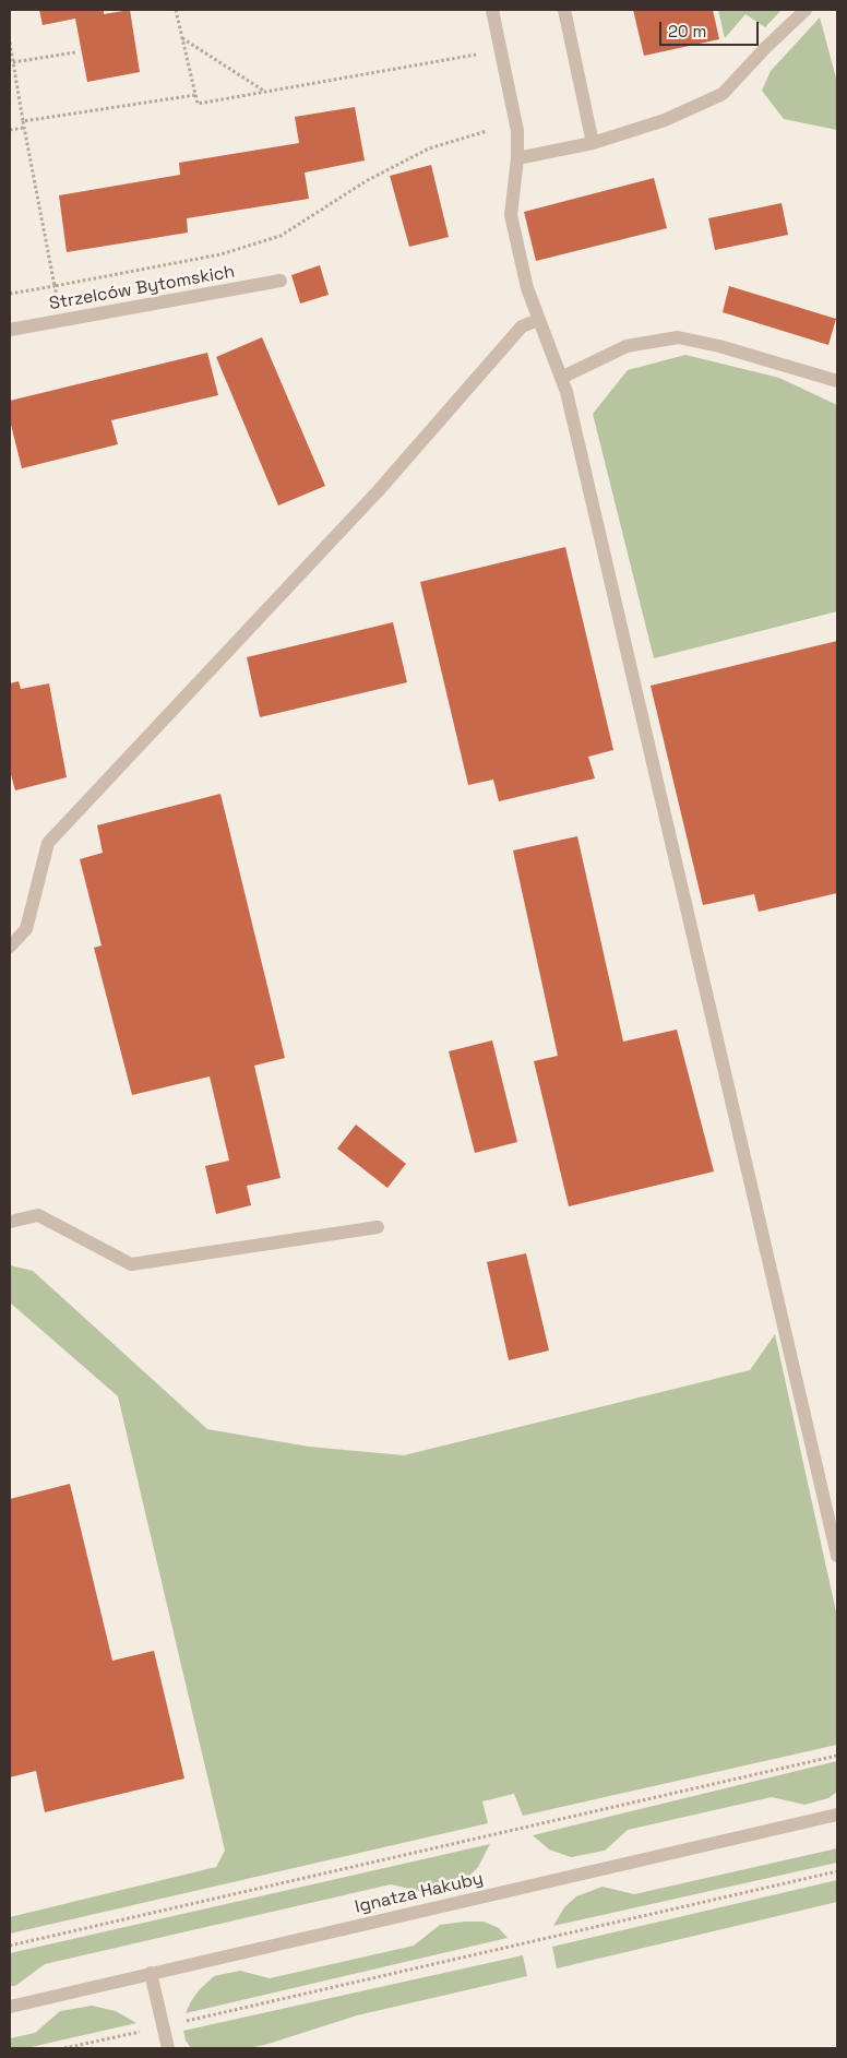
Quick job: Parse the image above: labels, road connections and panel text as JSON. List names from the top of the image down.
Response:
{
  "streets": {
    "street": ["Strzelców Bytomskich", "Ignatza Hakuby"]
  },
  "scale_bar": "20 m"
}
